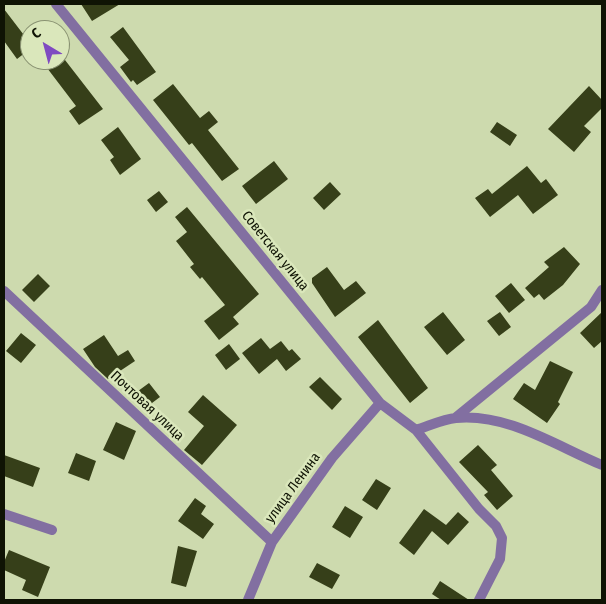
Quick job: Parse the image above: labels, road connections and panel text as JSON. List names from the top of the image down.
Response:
{
  "streets": {
    "street": ["Советская улица", "Почтовая улица", "улица Ленина"]
  },
  "crossings": [
    ["Советская улица", "улица Ленина"],
    ["Почтовая улица", "улица Ленина"]
  ],
  "north": "top left"
}
